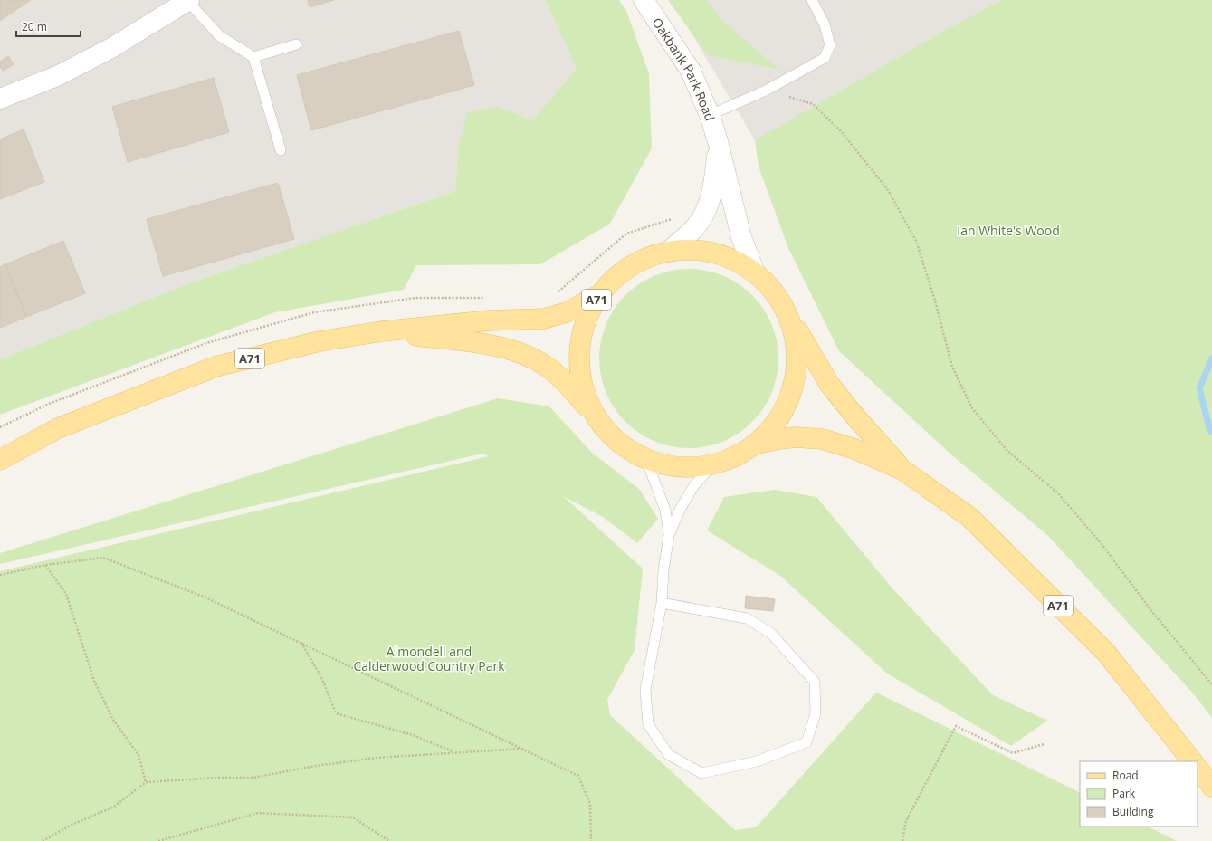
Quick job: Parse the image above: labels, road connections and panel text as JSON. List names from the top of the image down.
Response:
{
  "streets": {
    "main road": ["A71"],
    "street": ["Oakbank Park Road"]
  },
  "crossings": [
    ["Oakbank Park Road", "A71"]
  ],
  "parks": ["Ian White's Wood", "Almondell and Calderwood Country Park"],
  "legend": ["Road", "Park", "Building"],
  "scale_bar": "20 m"
}
